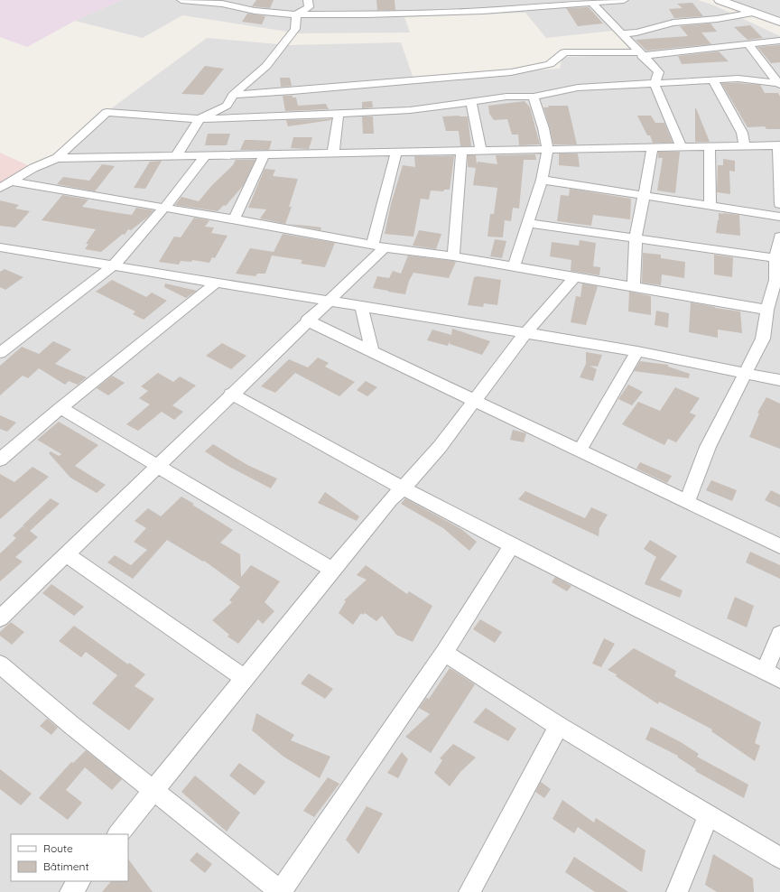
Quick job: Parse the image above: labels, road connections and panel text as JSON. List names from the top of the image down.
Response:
{
  "legend": ["Route", "Bâtiment"]
}
